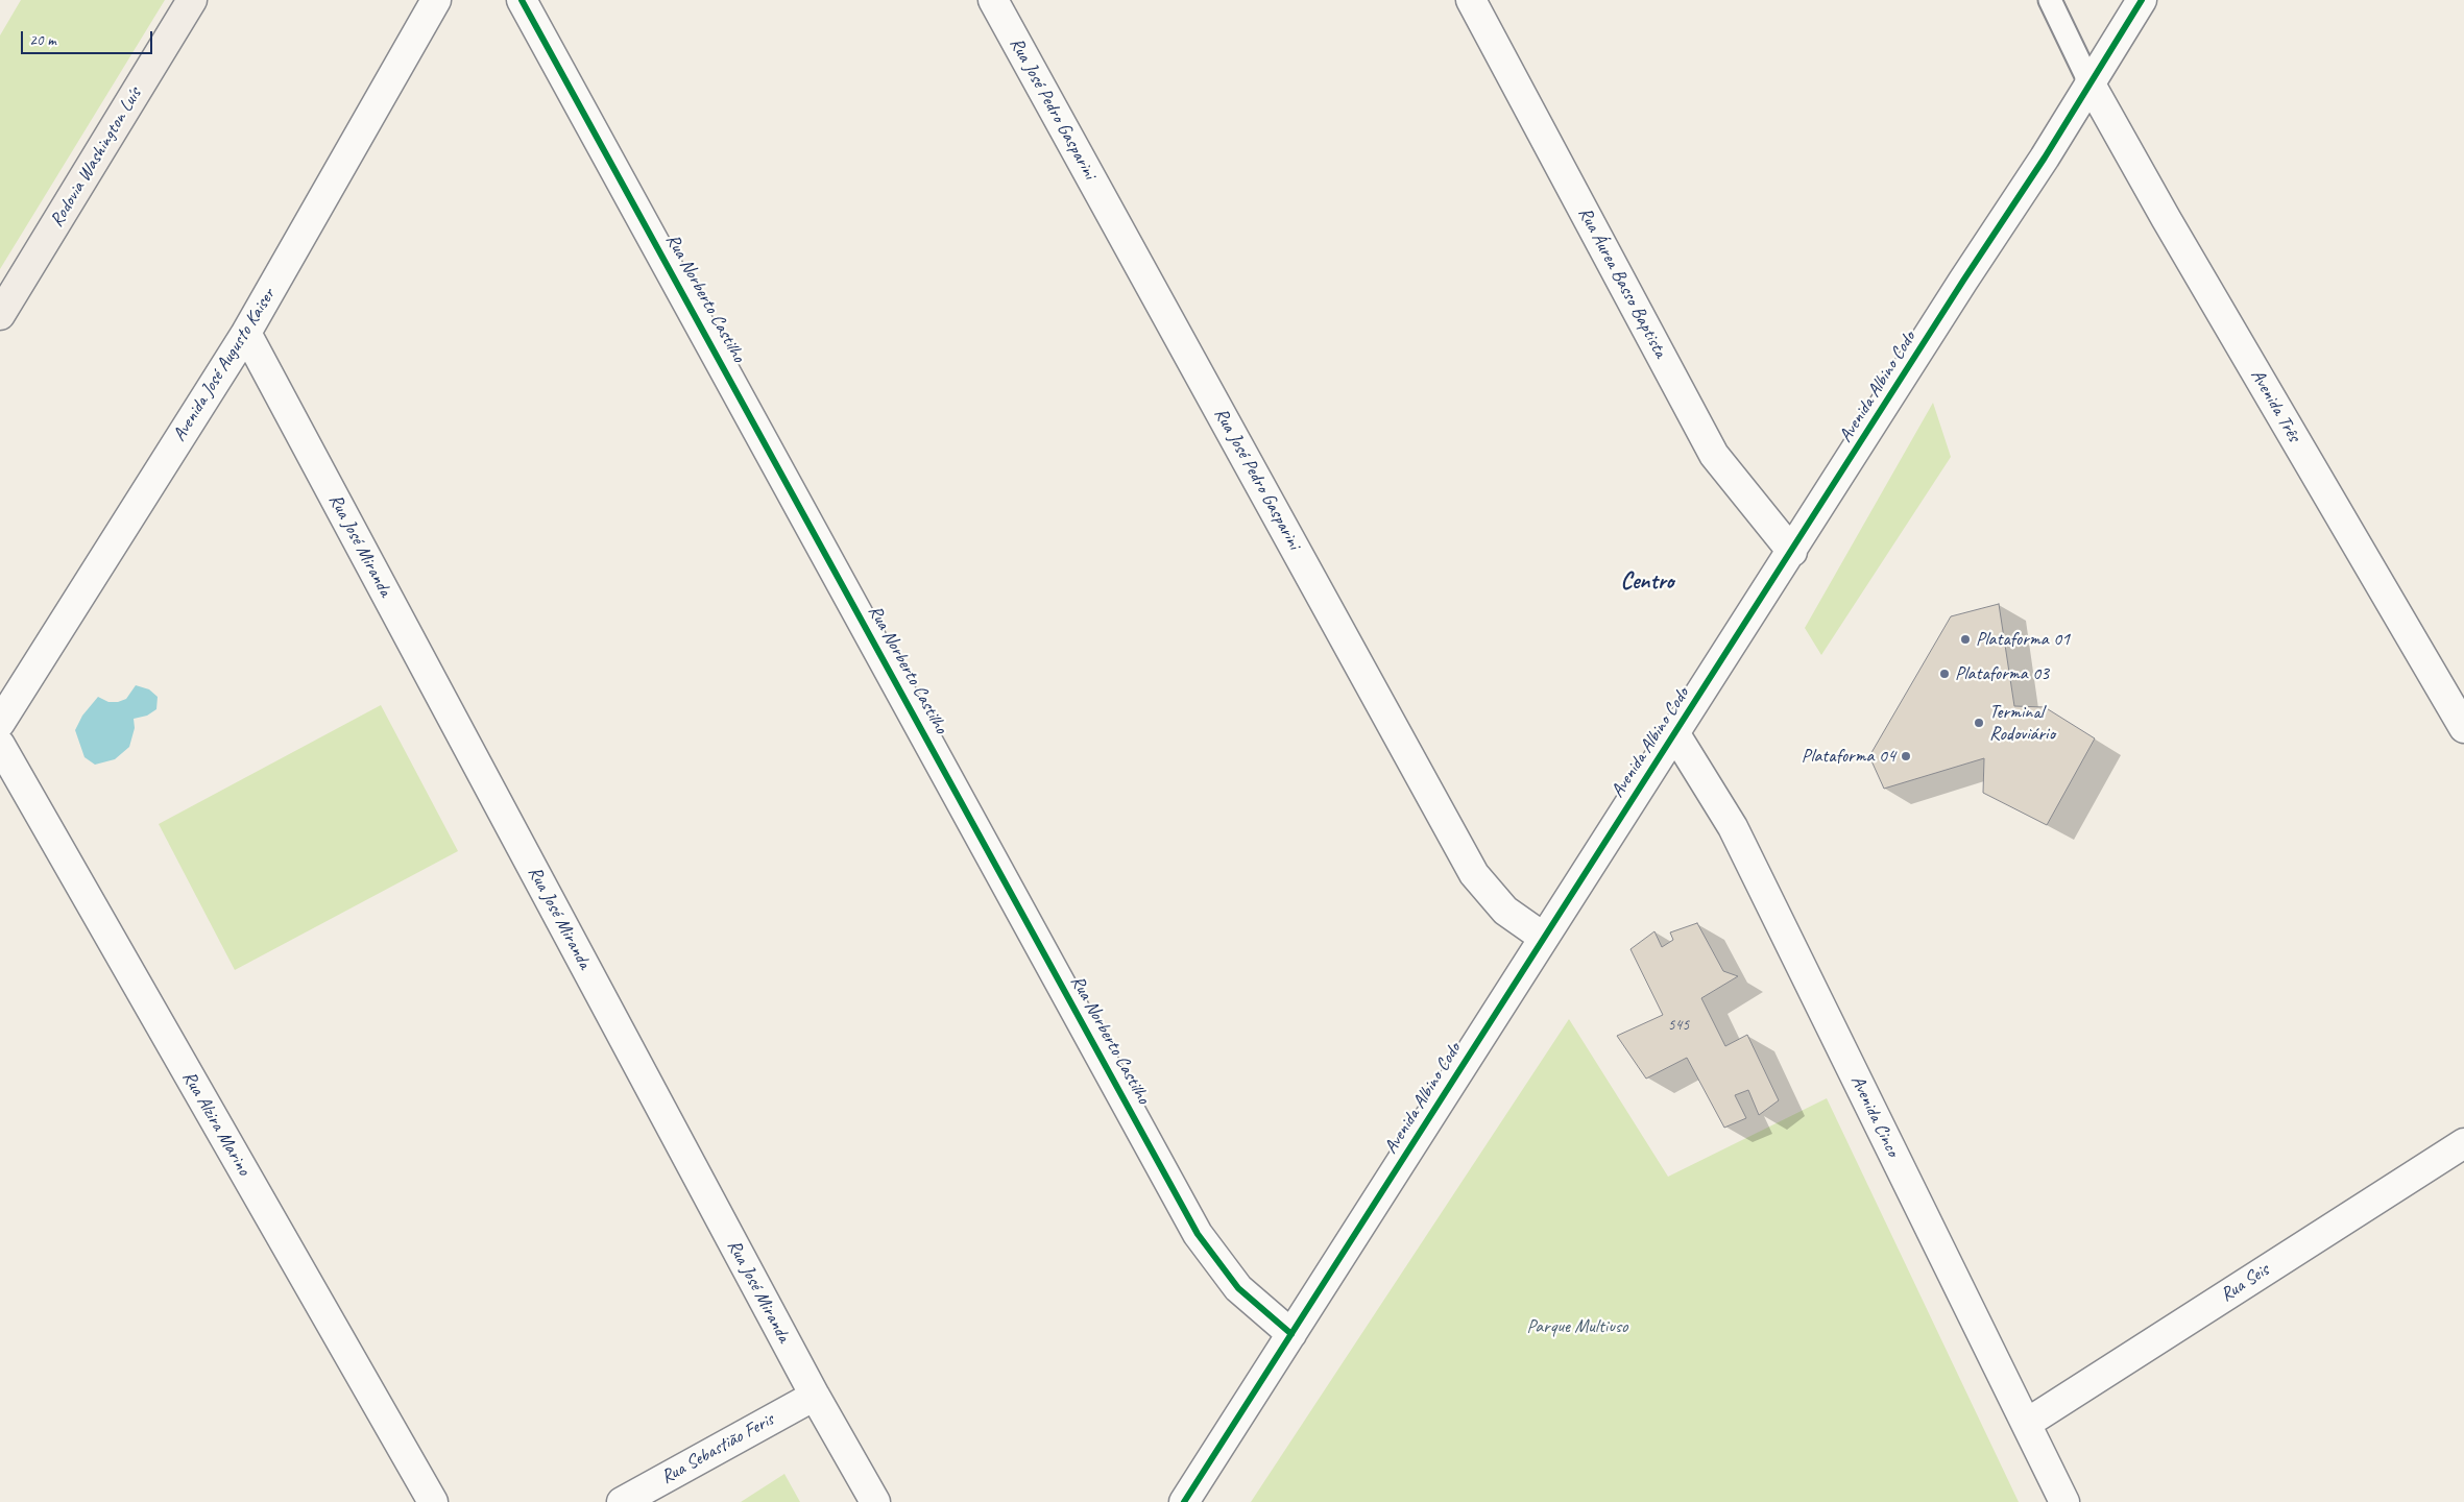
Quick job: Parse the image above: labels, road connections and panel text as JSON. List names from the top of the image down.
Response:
{
  "streets": {
    "highway": ["Rodovia Washington Luís"],
    "street": [
      "Rua José Pedro Gasparini",
      "Rua Áurea Basso Baptista",
      "Rua Norberto Castilho",
      "Avenida José Augusto Kaiser",
      "Avenida Albino Codo",
      "Avenida Três",
      "Rua José Miranda",
      "Avenida Cinco",
      "Rua Alzira Marino",
      "Rua Seis",
      "Rua Sebastião Feris"
    ]
  },
  "crossings": [
    ["Rua José Pedro Gasparini", "Avenida Albino Codo"],
    ["Rua Áurea Basso Baptista", "Avenida Albino Codo"],
    ["Rua Norberto Castilho", "Avenida Albino Codo"],
    ["Avenida José Augusto Kaiser", "Rua José Miranda"],
    ["Avenida Albino Codo", "Avenida Três"],
    ["Avenida Albino Codo", "Avenida Cinco"],
    ["Rua José Miranda", "Rua Sebastião Feris"],
    ["Avenida Cinco", "Rua Seis"]
  ],
  "districts": ["Centro"],
  "parks": ["Parque Multiuso"],
  "places": [
    "Plataforma 01",
    "Plataforma 03",
    "Terminal Rodoviário",
    "Plataforma 04"
  ],
  "house_numbers": ["545"],
  "scale_bar": "20 m"
}
